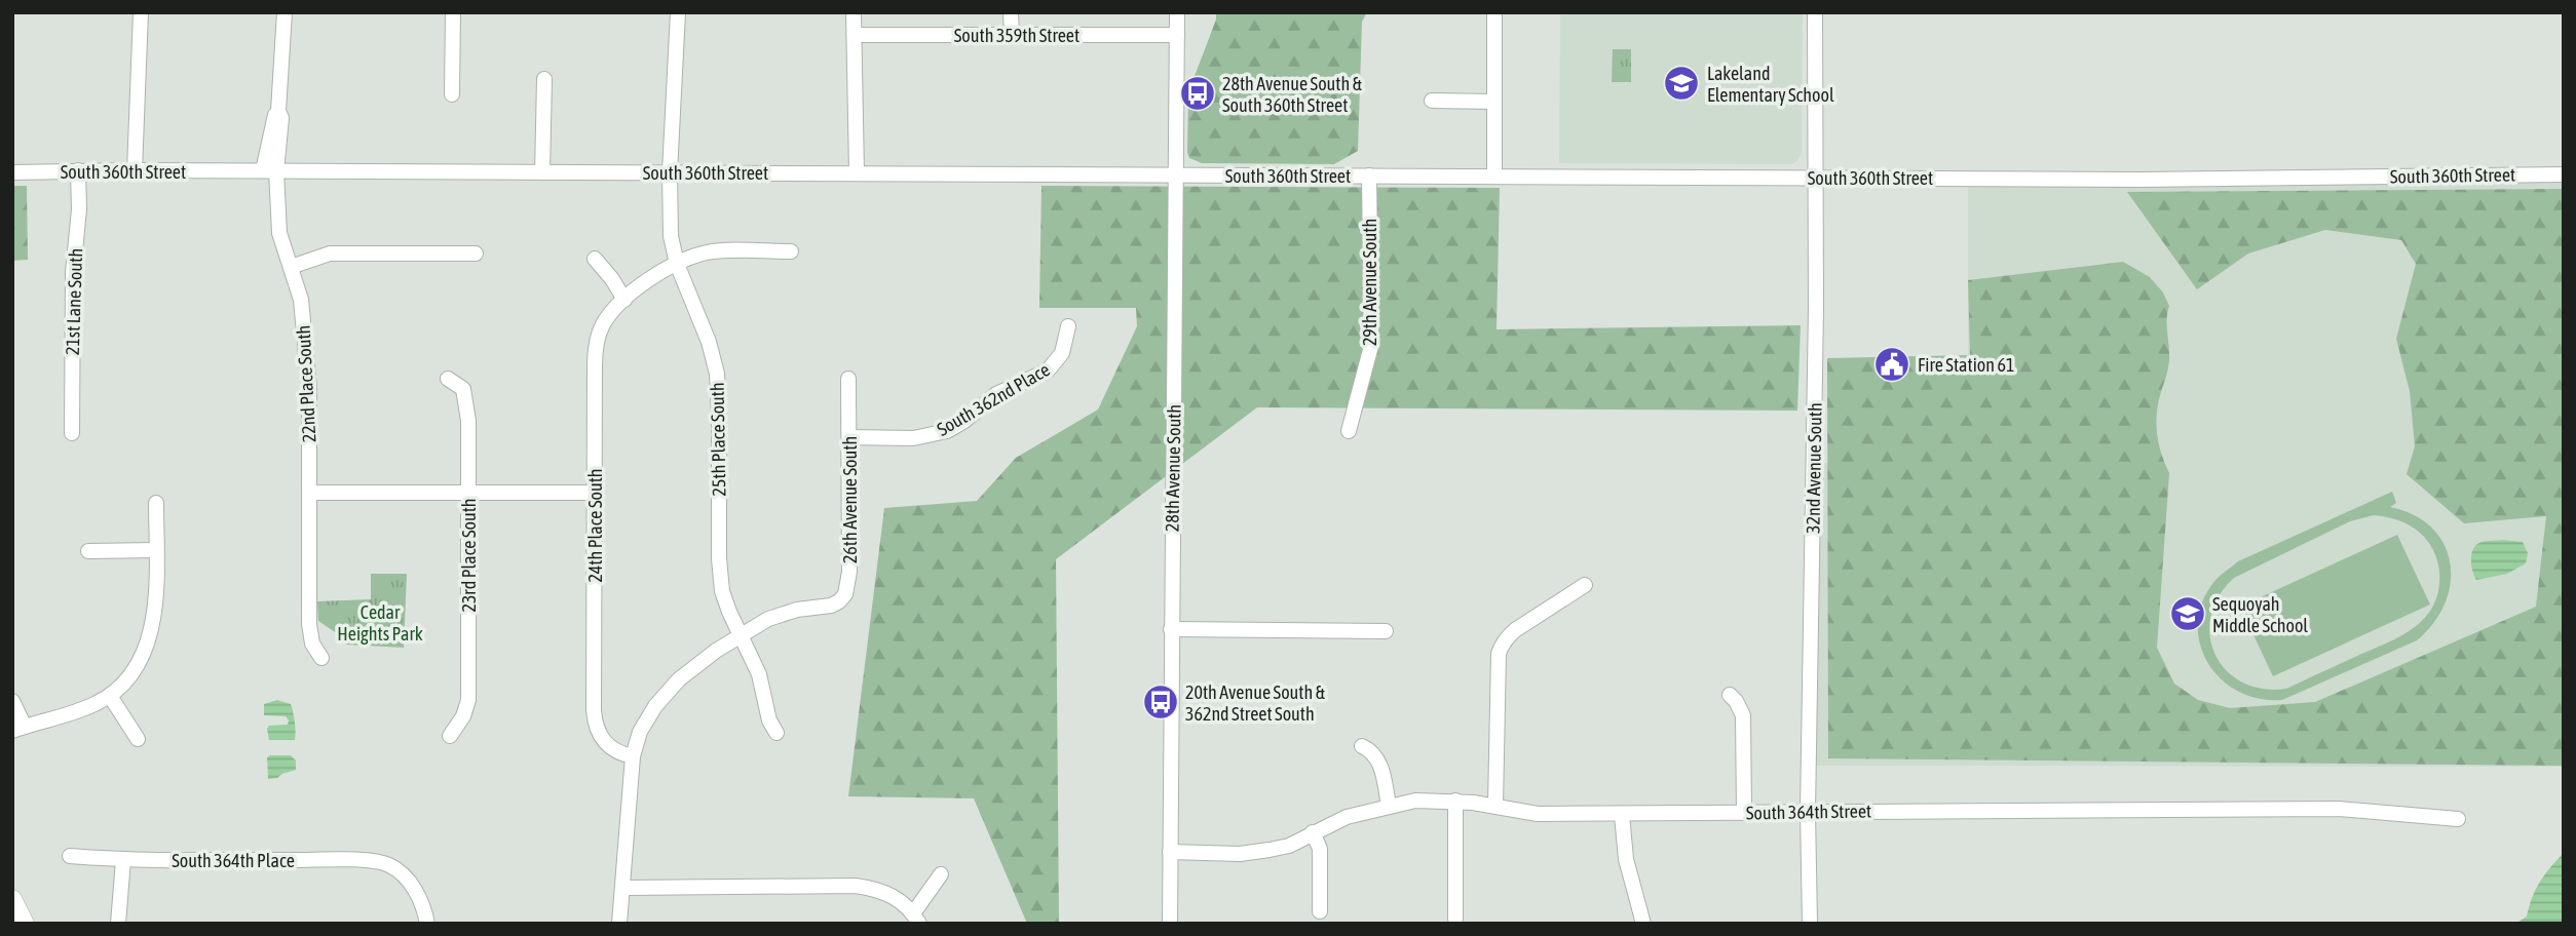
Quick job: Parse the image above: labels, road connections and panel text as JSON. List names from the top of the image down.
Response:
{
  "streets": {
    "street": [
      "South 359th Street",
      "South 360th Street",
      "29th Avenue South",
      "21st Lane South",
      "22nd Place South",
      "South 362nd Place",
      "25th Place South",
      "28th Avenue South",
      "32nd Avenue South",
      "26th Avenue South",
      "24th Place South",
      "23rd Place South",
      "South 364th Street",
      "South 364th Place"
    ]
  },
  "crossings": [
    ["South 359th Street", "28th Avenue South"],
    ["South 360th Street", "29th Avenue South"],
    ["South 360th Street", "21st Lane South"],
    ["South 360th Street", "22nd Place South"],
    ["South 360th Street", "25th Place South"],
    ["South 360th Street", "28th Avenue South"],
    ["South 360th Street", "32nd Avenue South"],
    ["South 362nd Place", "26th Avenue South"],
    ["25th Place South", "26th Avenue South"],
    ["25th Place South", "24th Place South"],
    ["28th Avenue South", "South 364th Street"],
    ["32nd Avenue South", "South 364th Street"]
  ],
  "parks": ["Cedar Heights Park"],
  "places": {
    "school or university": ["Lakeland Elementary School", "Sequoyah Middle School"],
    "bus stop": ["28th Avenue South & South 360th Street", "20th Avenue South & 362nd Street South"],
    "public building": ["Fire Station 61"]
  }
}
